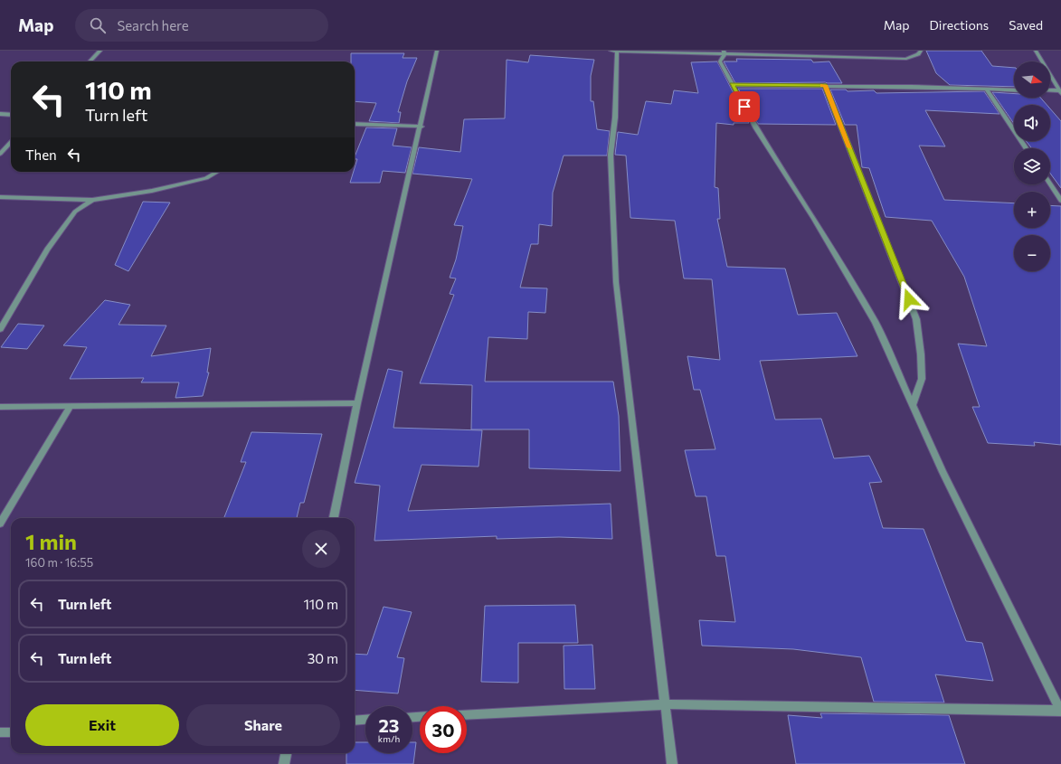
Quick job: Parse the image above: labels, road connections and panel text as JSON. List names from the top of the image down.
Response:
{
  "north": "right",
  "page": {
    "header": "Map",
    "search": "Search here",
    "nav": ["Map", "Directions", "Saved"],
    "map_buttons": ["+", "−"],
    "turn": ["110 m", "Turn left"],
    "then": "Then",
    "heading": ["1 min", "160 m · 16:55"],
    "list": [
      {
        "name": "Turn left",
        "value": "110 m"
      },
      {
        "name": "Turn left",
        "value": "30 m"
      }
    ],
    "buttons": ["Exit", "Share"],
    "speed": "23 km/h",
    "limit": "30"
  }
}
